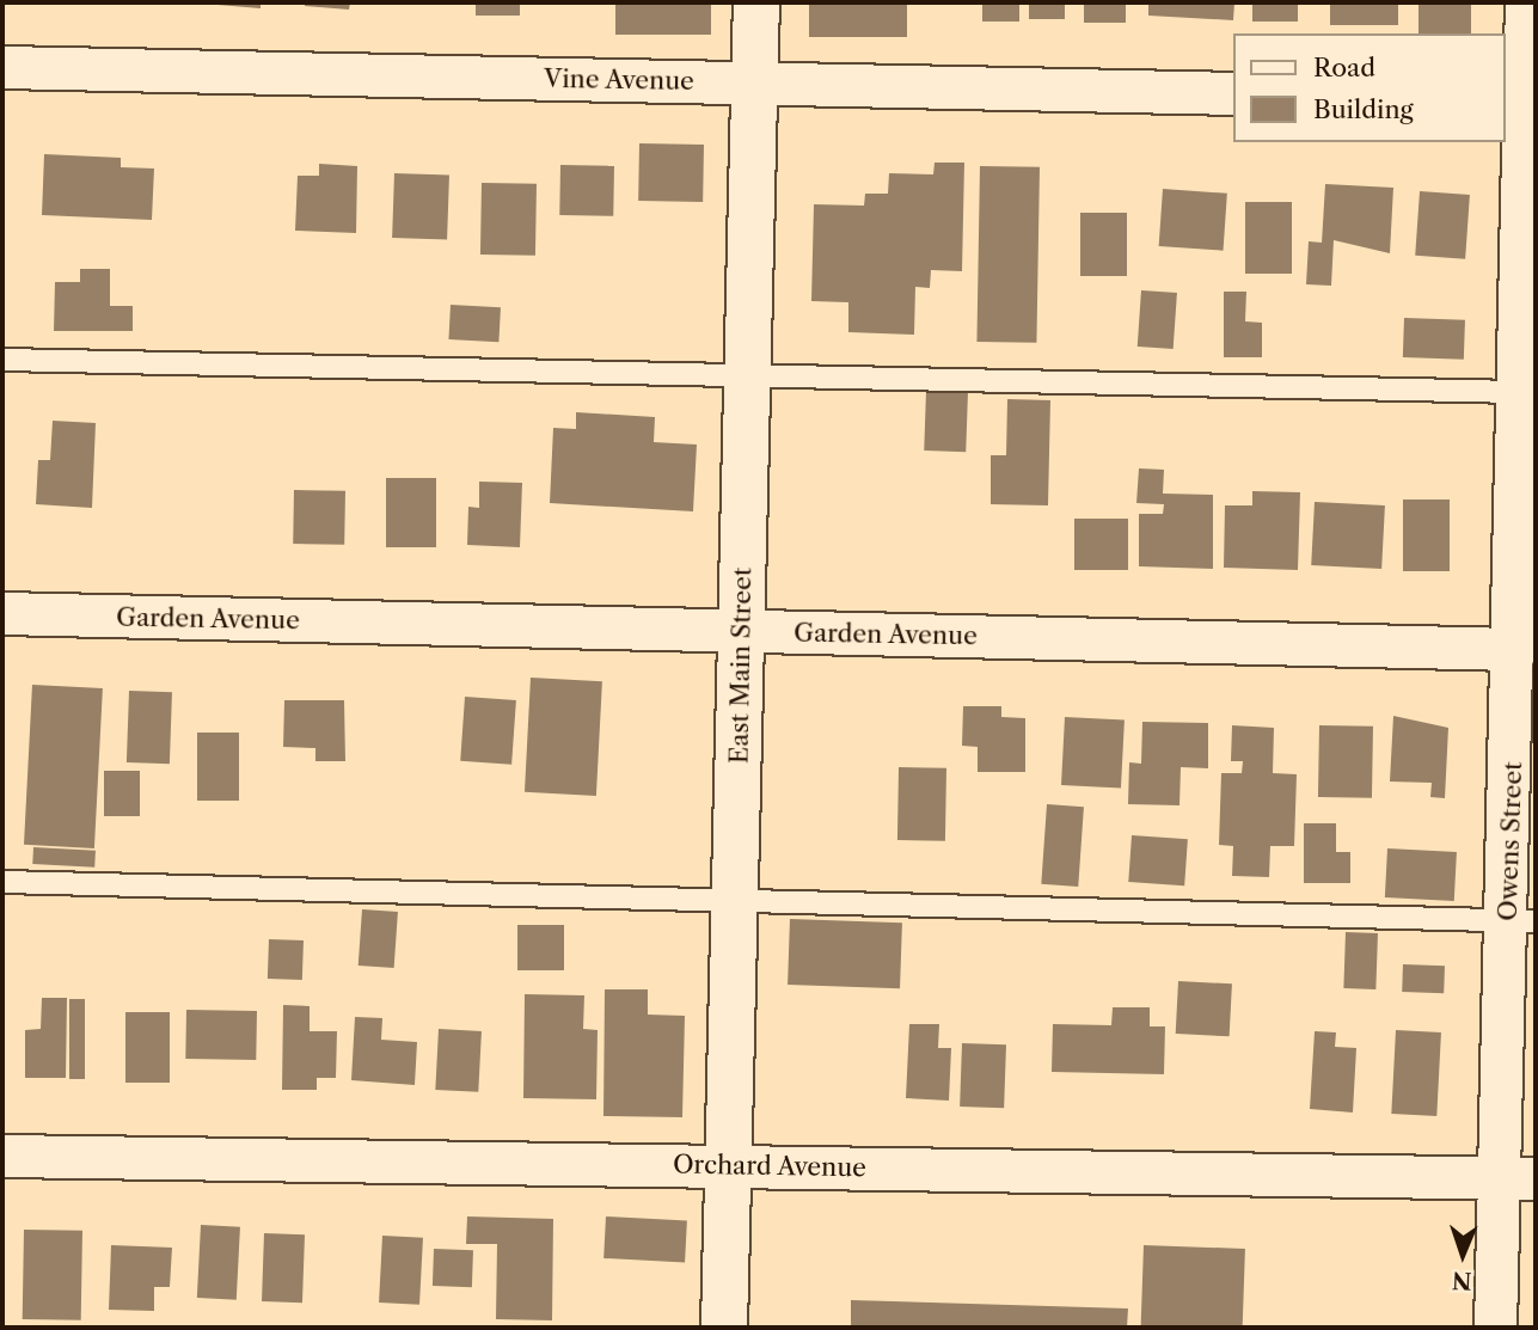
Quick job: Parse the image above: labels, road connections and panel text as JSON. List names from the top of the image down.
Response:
{
  "streets": {
    "street": [
      "Vine Avenue",
      "Garden Avenue",
      "East Main Street",
      "Owens Street",
      "Orchard Avenue"
    ]
  },
  "crossings": [
    ["Vine Avenue", "East Main Street"],
    ["Garden Avenue", "East Main Street"],
    ["Garden Avenue", "Owens Street"],
    ["East Main Street", "Orchard Avenue"],
    ["Owens Street", "Orchard Avenue"]
  ],
  "legend": ["Road", "Building"],
  "north": "bottom"
}
